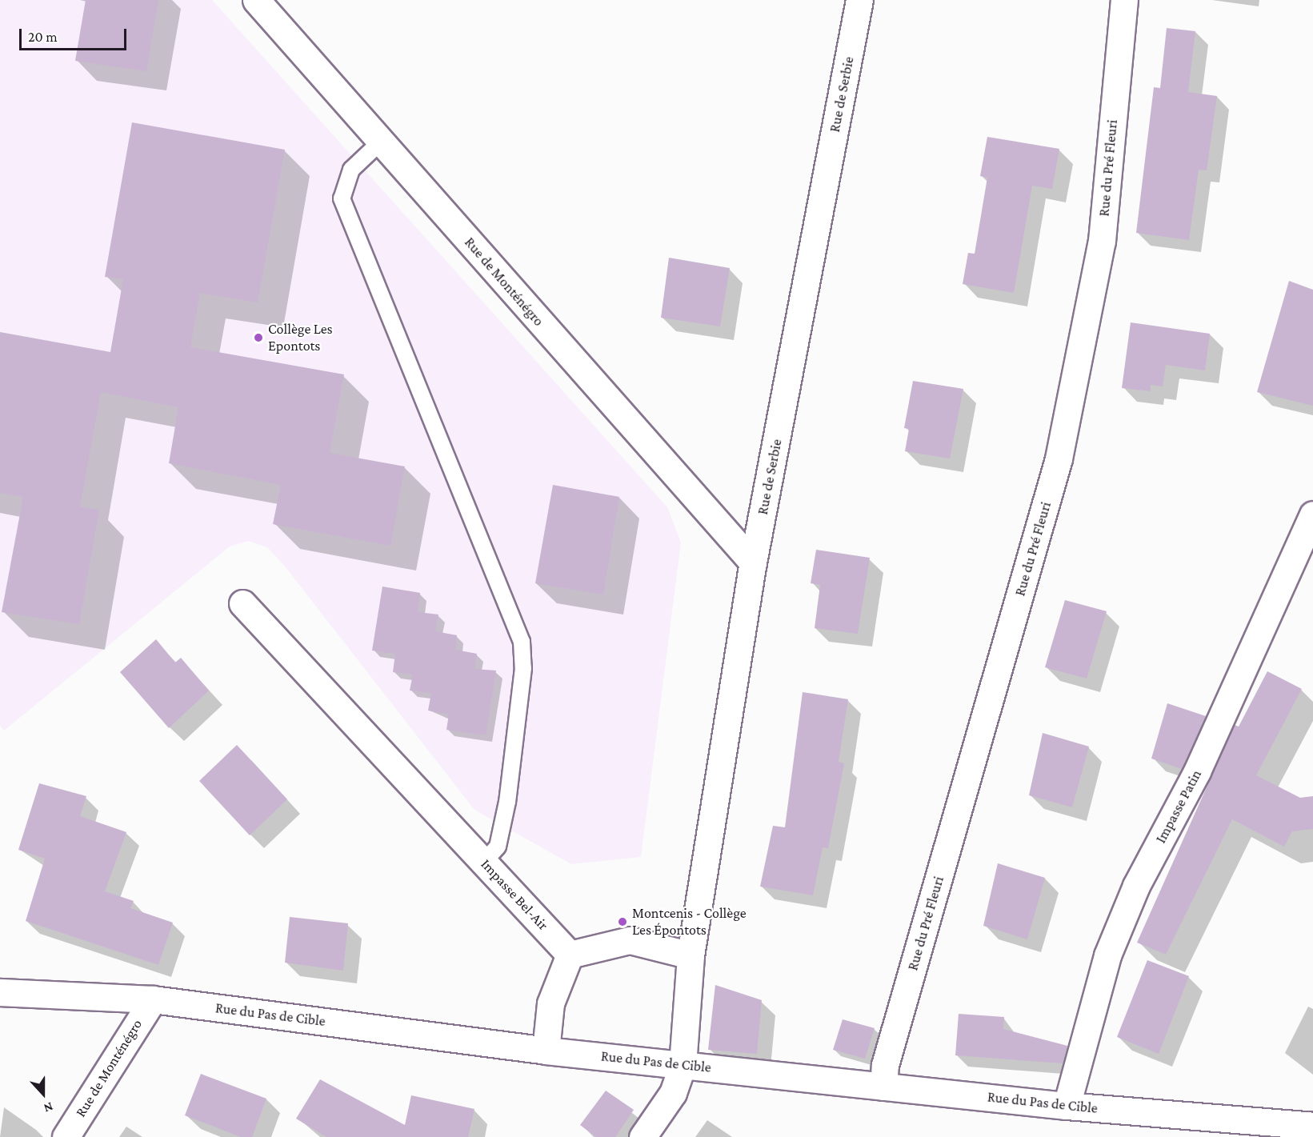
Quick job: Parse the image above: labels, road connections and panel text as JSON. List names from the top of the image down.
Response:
{
  "streets": {
    "street": [
      "Rue de Serbie",
      "Rue du Pré Fleuri",
      "Rue de Monténégro",
      "Impasse Patin",
      "Impasse Bel-Air",
      "Rue du Pas de Cible"
    ]
  },
  "crossings": [
    ["Rue de Serbie", "Rue de Monténégro"],
    ["Rue du Pré Fleuri", "Rue du Pas de Cible"],
    ["Rue de Monténégro", "Rue du Pas de Cible"],
    ["Impasse Patin", "Rue du Pas de Cible"]
  ],
  "places": ["Collège Les Epontots", "Montcenis - Collège Les Épontots"],
  "scale_bar": "20 m",
  "north": "bottom"
}
